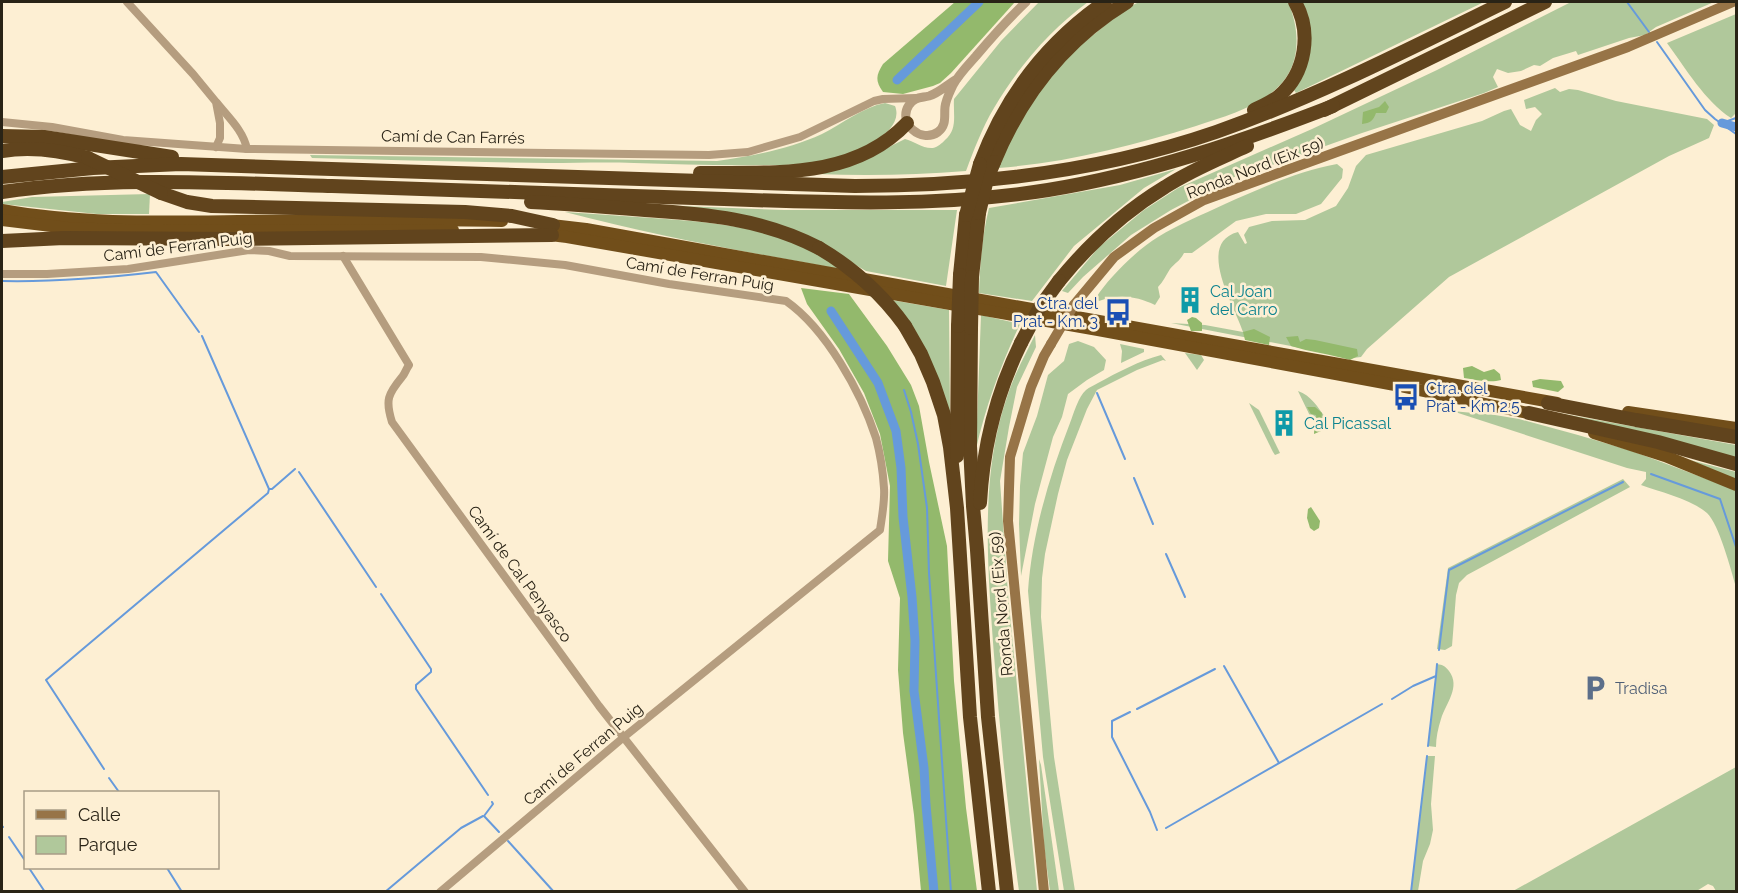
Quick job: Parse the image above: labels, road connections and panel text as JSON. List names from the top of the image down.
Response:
{
  "streets": {
    "main road": ["Ronda Nord (Eix 59)"],
    "street": ["Camí de Can Farrés", "Camí de Ferran Puig", "Camí de Cal Penyasco"]
  },
  "crossings": [
    ["Camí de Ferran Puig", "Camí de Cal Penyasco"]
  ],
  "places": {
    "building": ["Cal Joan del Carro", "Cal Picassal"],
    "bus stop": ["Ctra. del Prat - Km. 3", "Ctra. del Prat - Km 2.5"],
    "parking": ["Tradisa"]
  },
  "legend": ["Calle", "Parque"]
}
